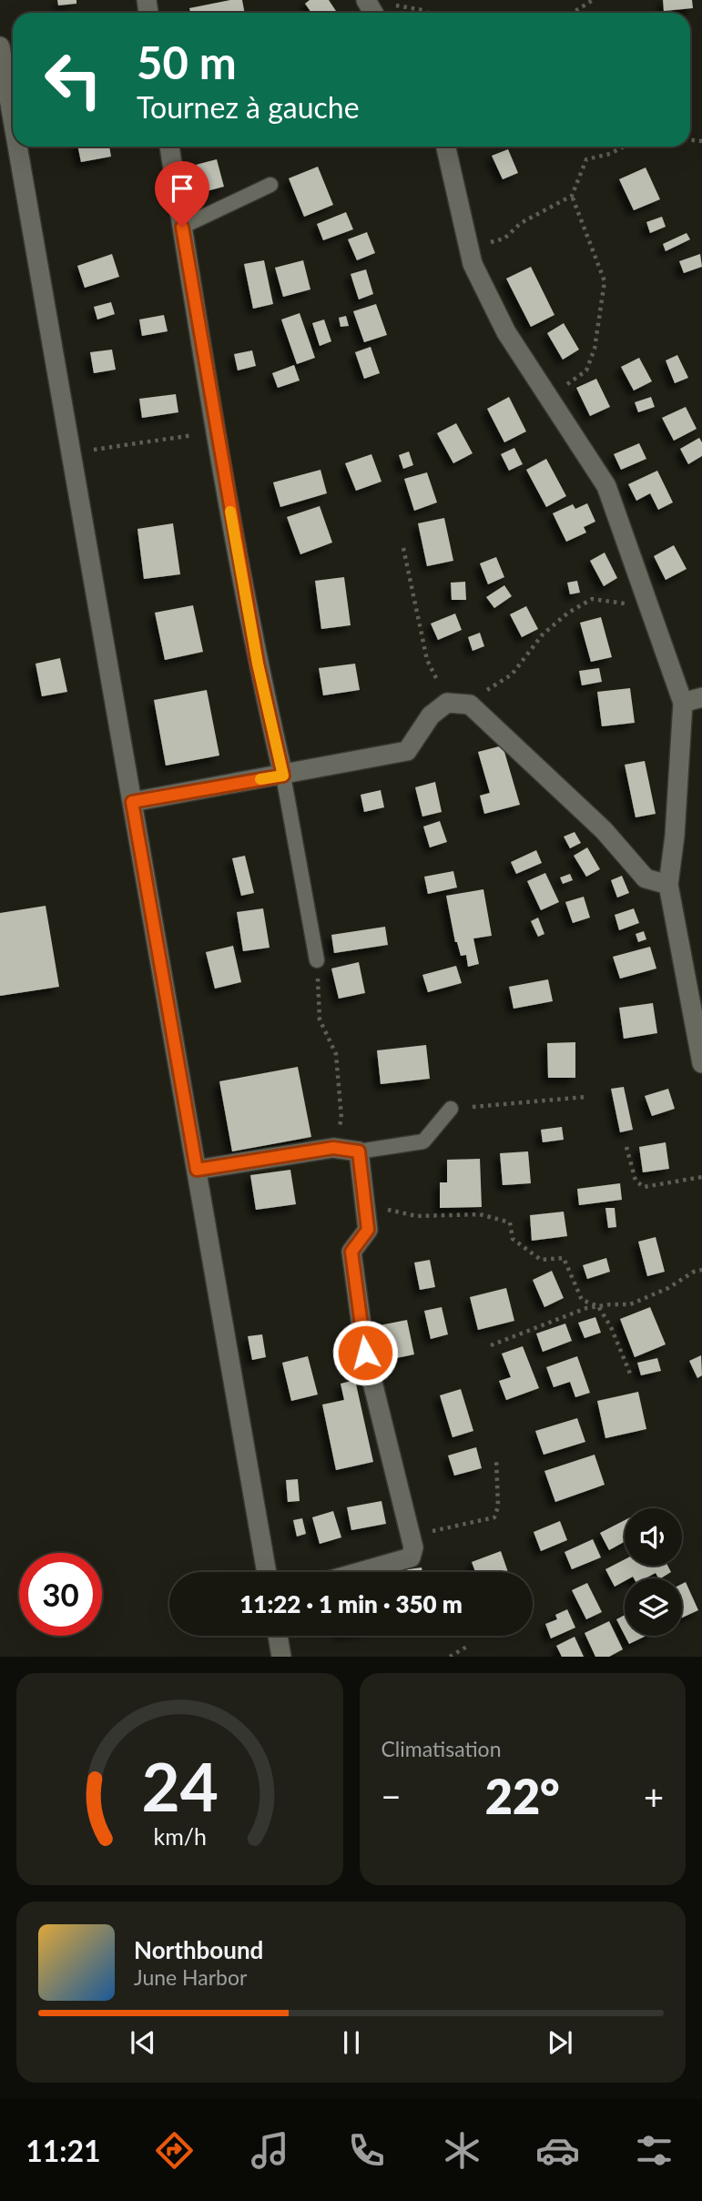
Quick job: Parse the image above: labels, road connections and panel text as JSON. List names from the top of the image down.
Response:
{
  "page": {
    "turn": ["50 m", "Tournez à gauche"],
    "limit": "30",
    "trip": "11:22 · 1 min · 350 m",
    "tile": "Climatisation",
    "heat": ["−", "22°", "+"],
    "song": ["Northbound", "June Harbor"],
    "tabs": "11:21",
    "gauge": ["24", "km/h"]
  }
}
